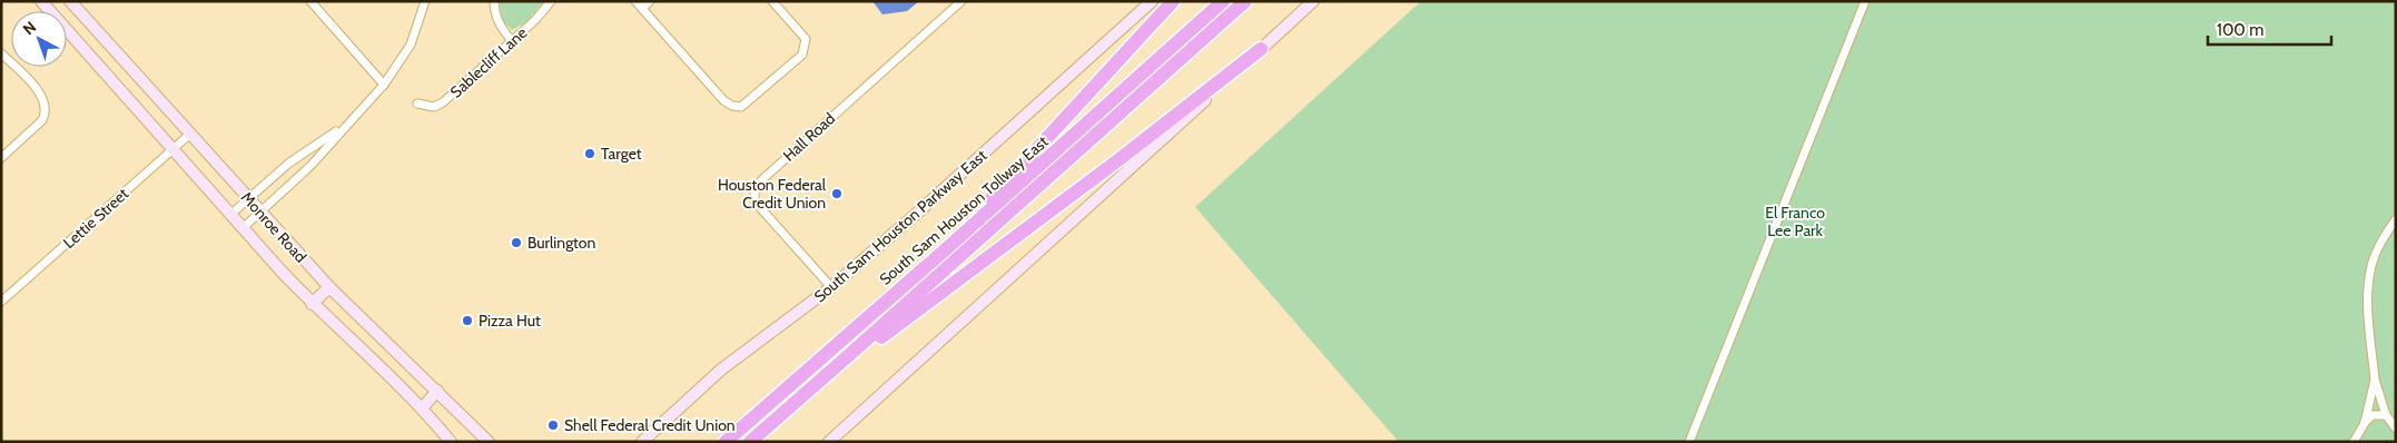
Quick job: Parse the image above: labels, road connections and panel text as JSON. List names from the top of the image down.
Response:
{
  "streets": {
    "highway": ["South Sam Houston Tollway East"],
    "main road": ["South Sam Houston Parkway East", "Monroe Road"],
    "street": ["Sablecliff Lane", "Hall Road", "Lettie Street"]
  },
  "crossings": [
    ["Hall Road", "South Sam Houston Parkway East"],
    ["Lettie Street", "Monroe Road"]
  ],
  "parks": ["El Franco Lee Park"],
  "places": [
    "Target",
    "Houston Federal Credit Union",
    "Burlington",
    "Pizza Hut",
    "Shell Federal Credit Union"
  ],
  "scale_bar": "100 m",
  "north": "top left"
}
